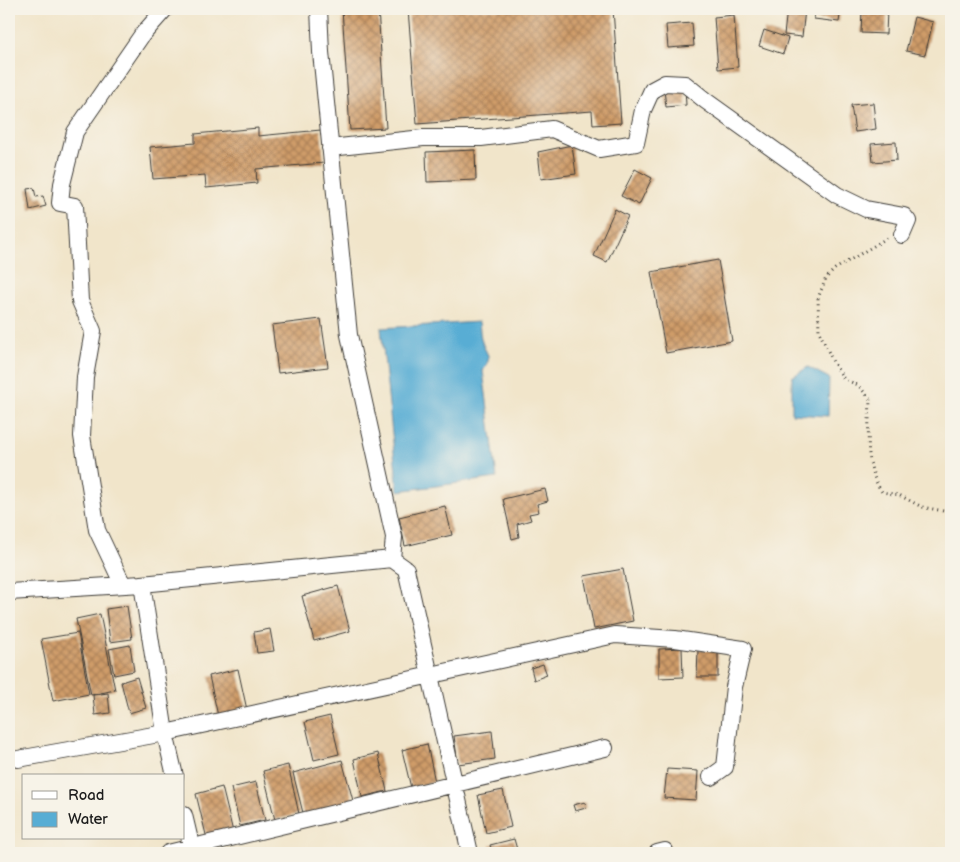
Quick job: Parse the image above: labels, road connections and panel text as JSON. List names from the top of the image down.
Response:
{
  "legend": ["Road", "Water"]
}
